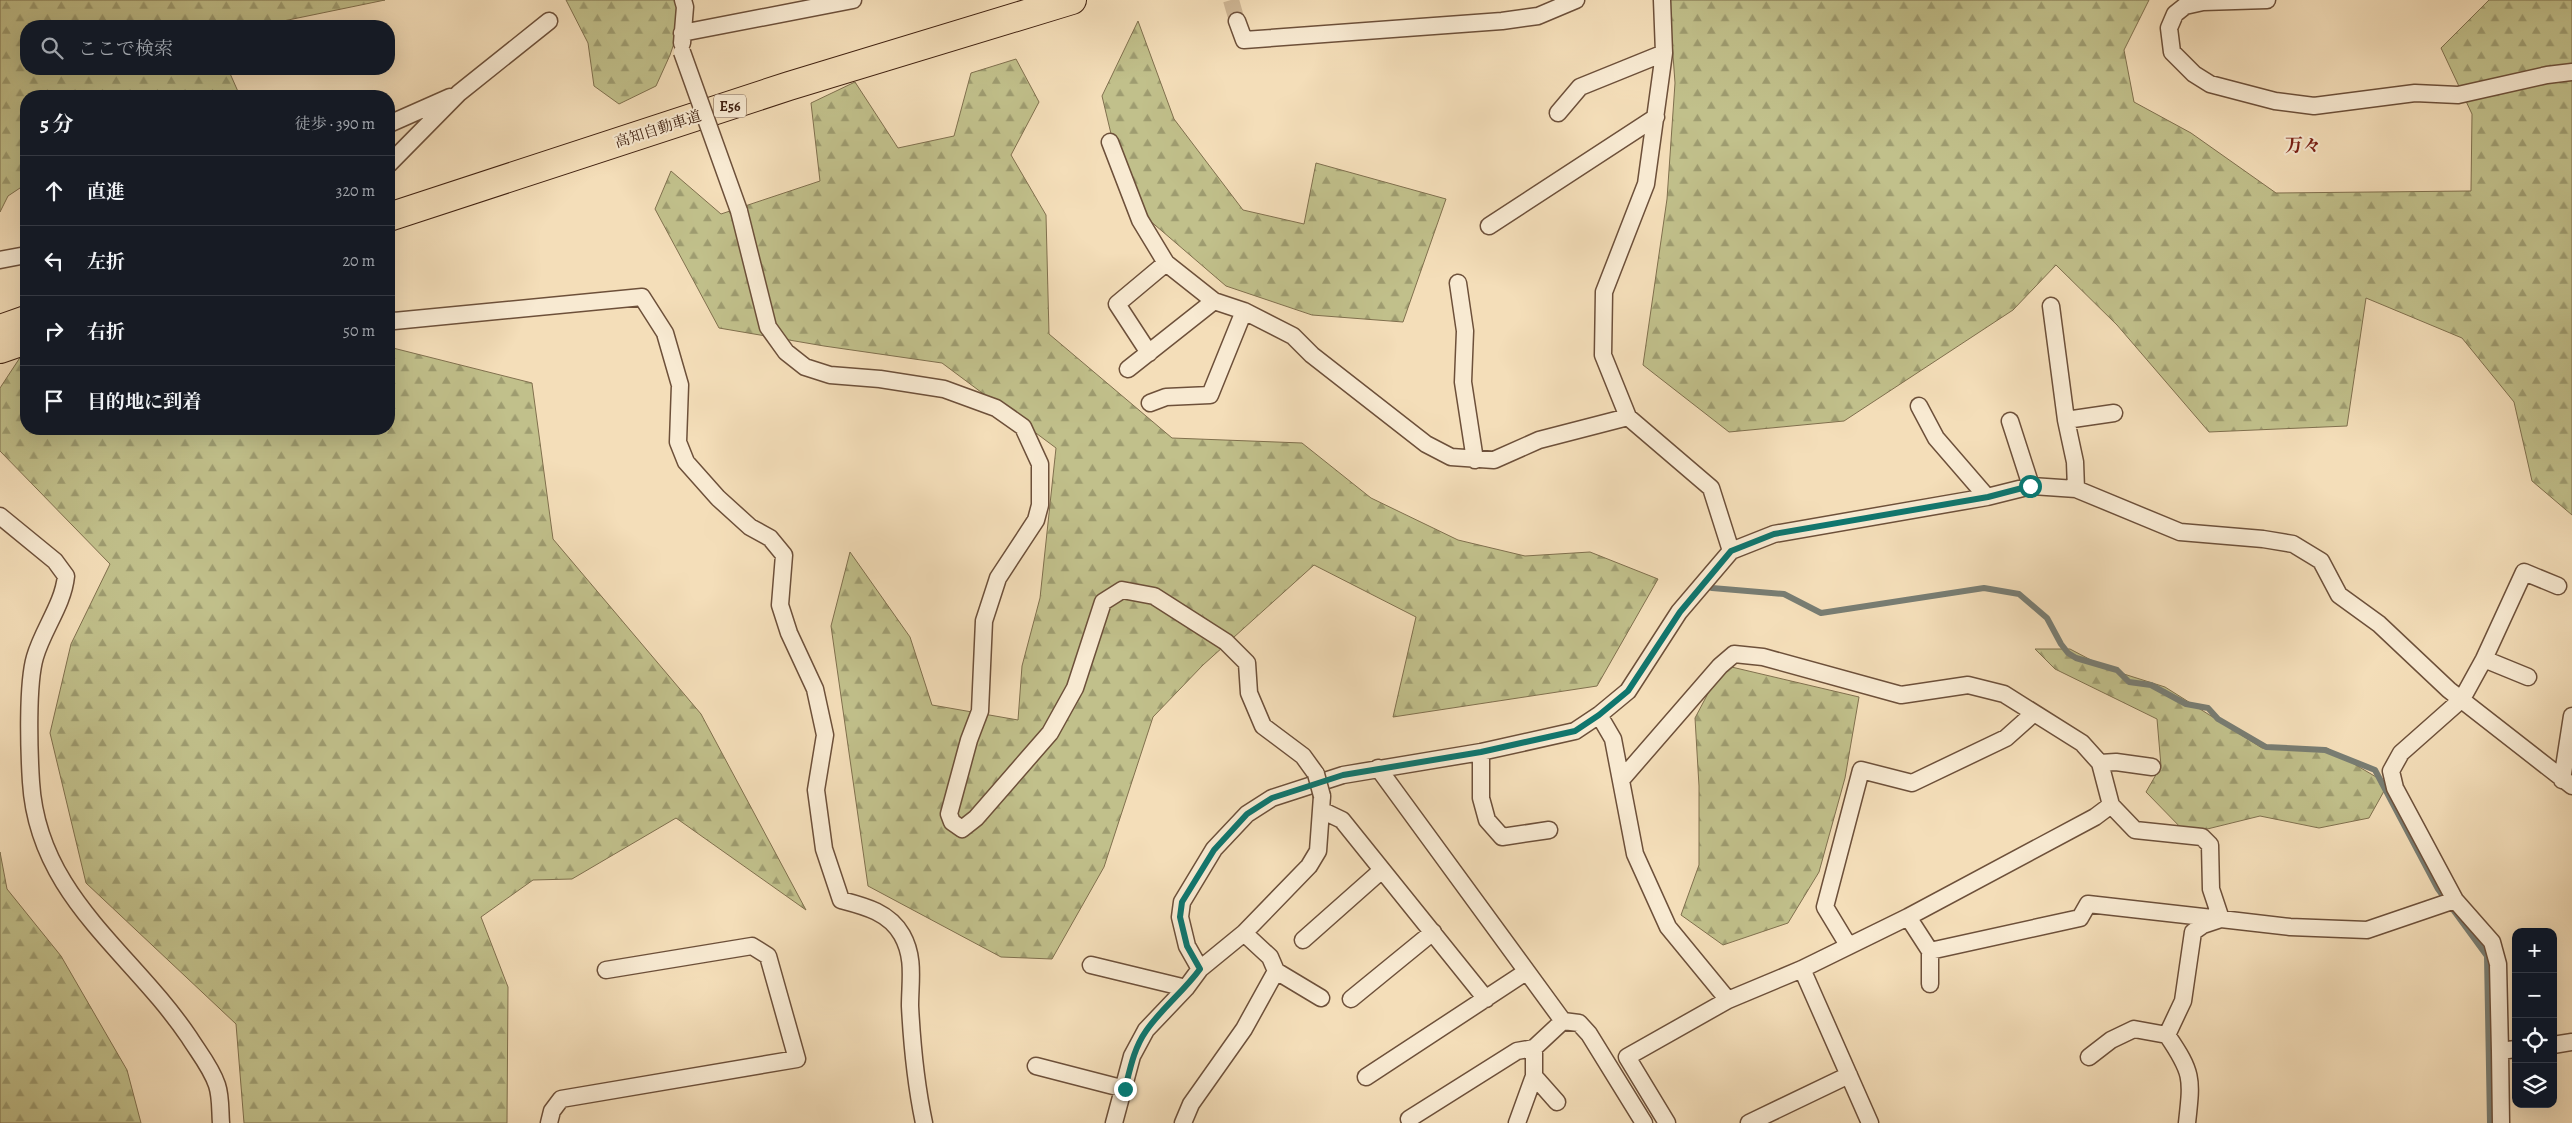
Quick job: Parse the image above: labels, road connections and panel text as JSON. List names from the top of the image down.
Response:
{
  "streets": {
    "highway": ["E56", "高知自動車道"]
  },
  "districts": ["万々"],
  "page": {
    "search": "ここで検索",
    "heading": ["5 分", "徒歩 · 390 m"],
    "list": [
      ["直進", "320 m"],
      ["左折", "20 m"],
      ["右折", "50 m"],
      "目的地に到着"
    ],
    "map_buttons": ["+", "−"]
  }
}
